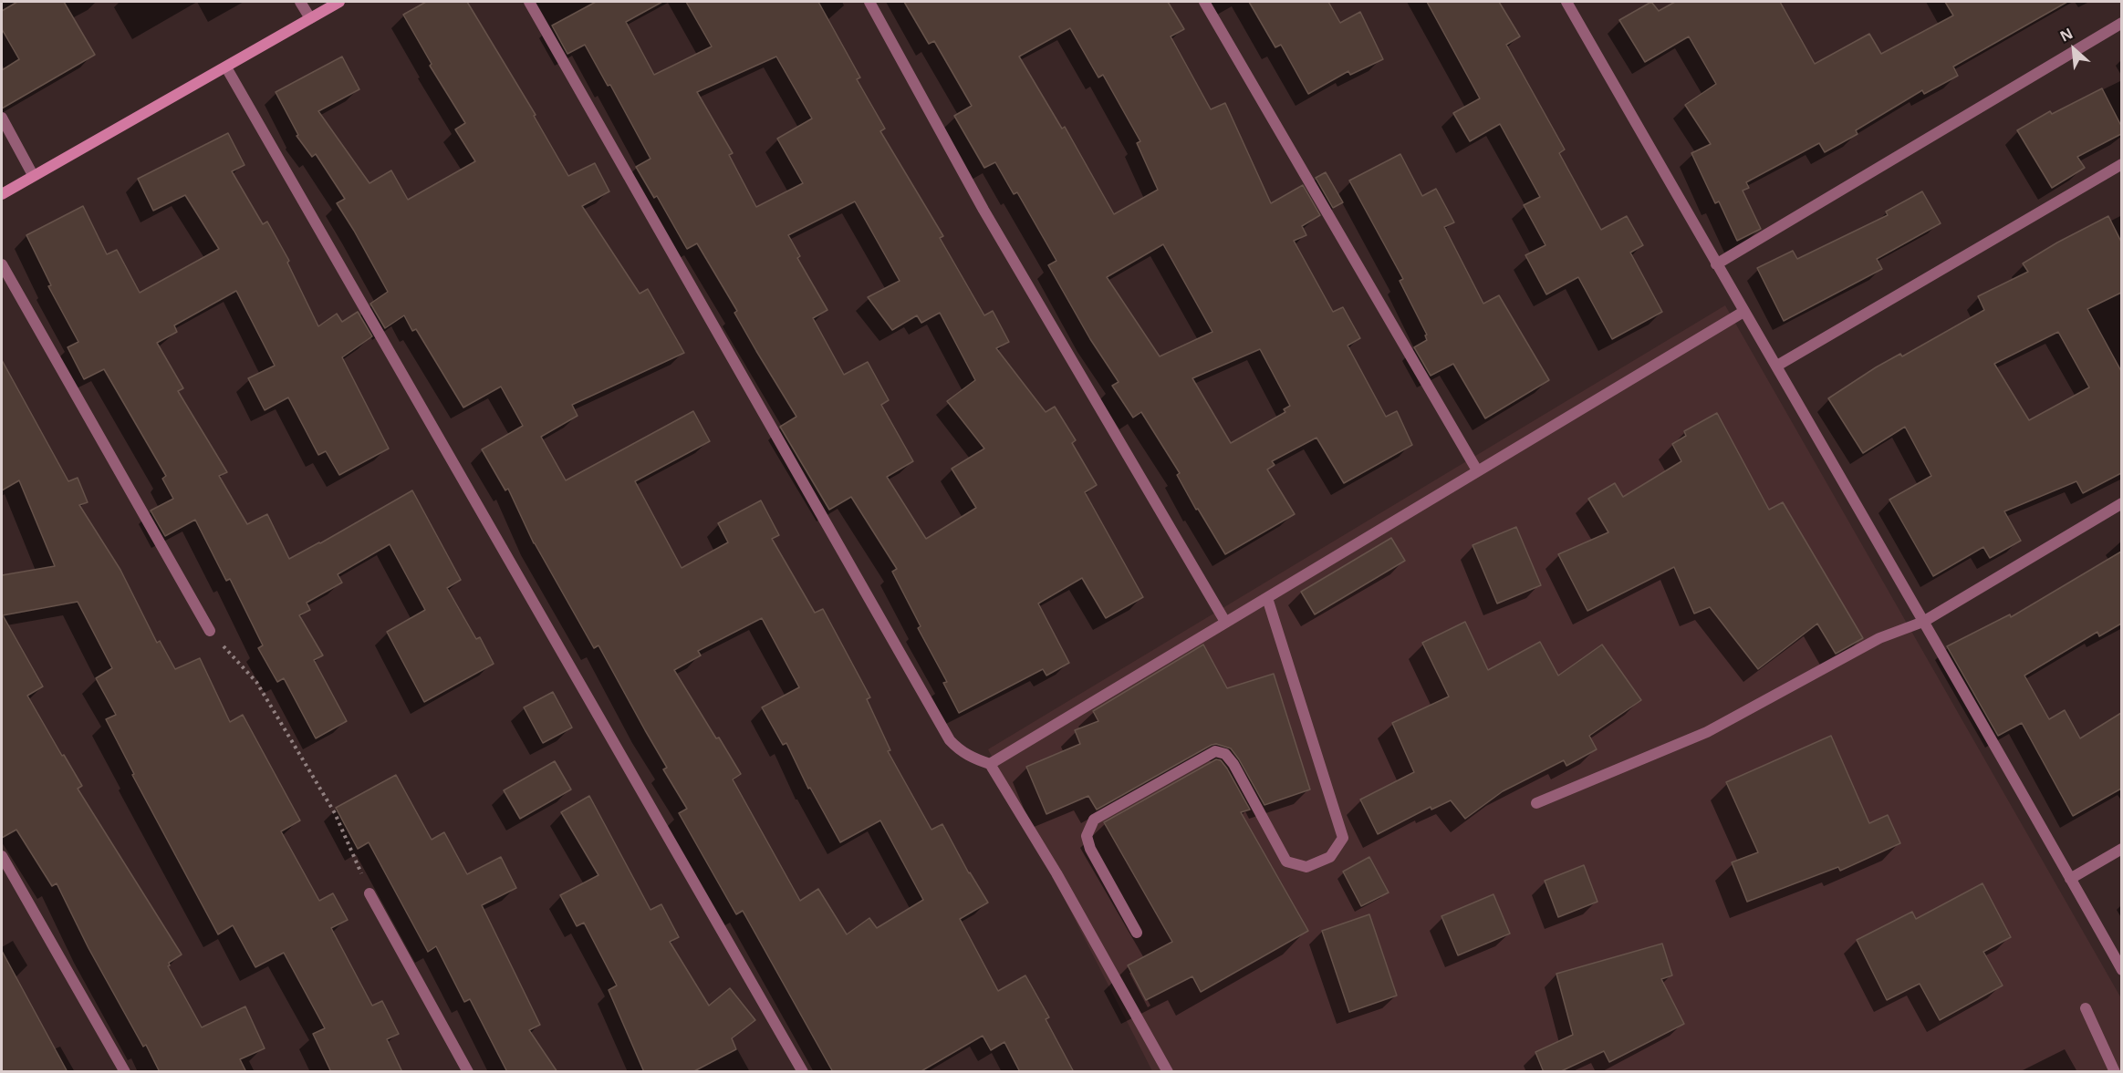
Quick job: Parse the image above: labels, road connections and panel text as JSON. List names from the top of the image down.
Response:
{
  "north": "top left"
}
